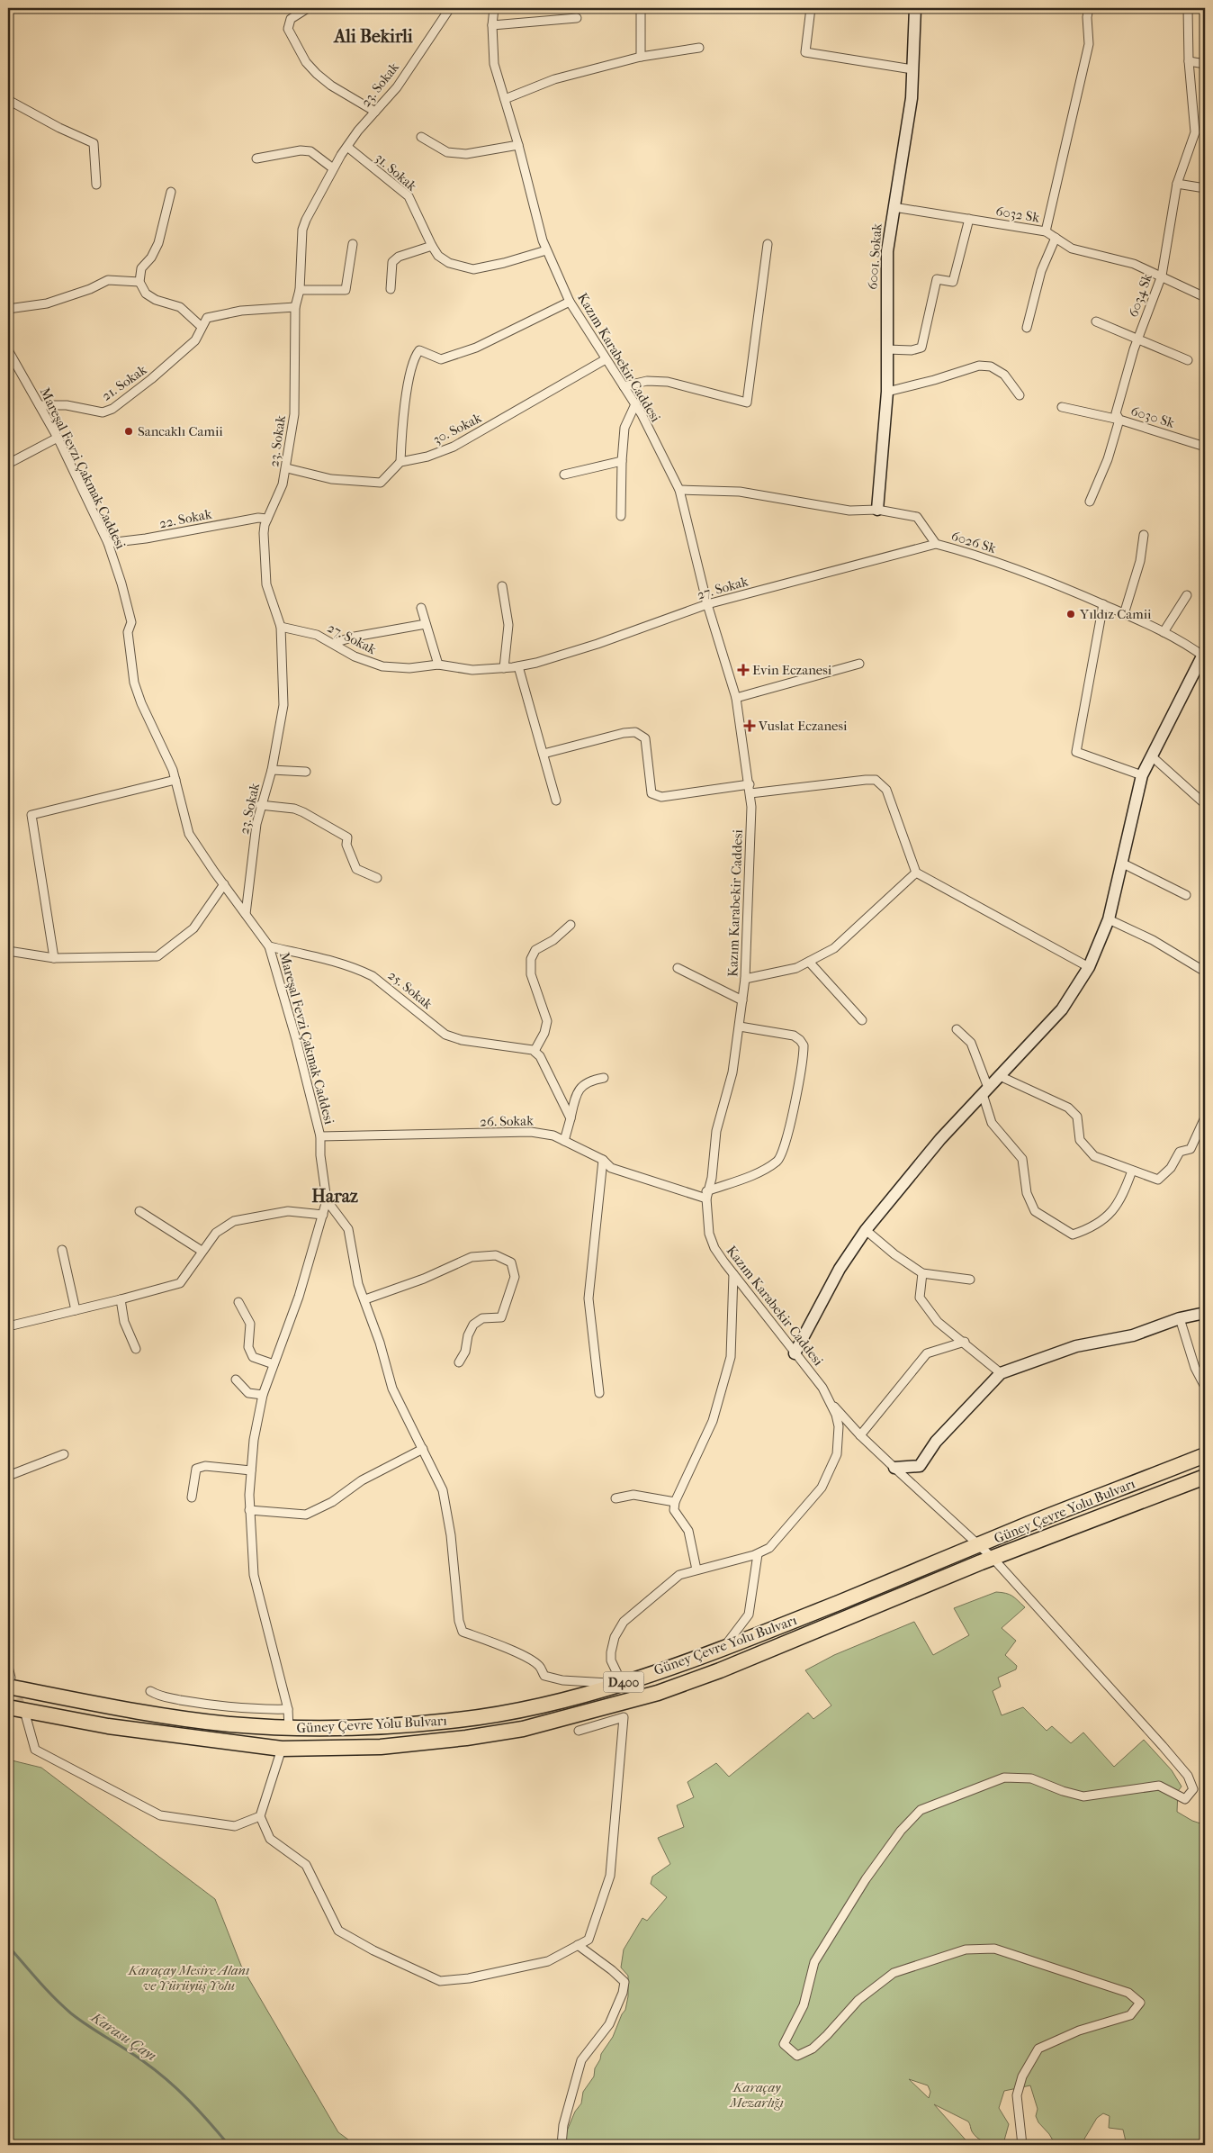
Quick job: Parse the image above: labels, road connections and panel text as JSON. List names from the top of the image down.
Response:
{
  "streets": {
    "highway": ["Güney Çevre Yolu Bulvarı", "D400"],
    "street": [
      "23. Sokak",
      "31. Sokak",
      "6032 Sk",
      "6001. Sokak",
      "6034 Sk",
      "Kazım Karabekir Caddesi",
      "21. Sokak",
      "6030 Sk",
      "30. Sokak",
      "Mareşal Fevzi Çakmak Caddesi",
      "22. Sokak",
      "6026 Sk",
      "27. Sokak",
      "25. Sokak",
      "26. Sokak"
    ]
  },
  "crossings": [
    ["23. Sokak", "31. Sokak"],
    ["23. Sokak", "21. Sokak"],
    ["23. Sokak", "Mareşal Fevzi Çakmak Caddesi"],
    ["23. Sokak", "22. Sokak"],
    ["23. Sokak", "27. Sokak"],
    ["31. Sokak", "Kazım Karabekir Caddesi"],
    ["6032 Sk", "6001. Sokak"],
    ["6032 Sk", "6034 Sk"],
    ["6001. Sokak", "6026 Sk"],
    ["6034 Sk", "6030 Sk"],
    ["Kazım Karabekir Caddesi", "30. Sokak"],
    ["Kazım Karabekir Caddesi", "6026 Sk"],
    ["Kazım Karabekir Caddesi", "27. Sokak"],
    ["Kazım Karabekir Caddesi", "26. Sokak"],
    ["Kazım Karabekir Caddesi", "Güney Çevre Yolu Bulvarı"],
    ["21. Sokak", "Mareşal Fevzi Çakmak Caddesi"],
    ["Mareşal Fevzi Çakmak Caddesi", "22. Sokak"],
    ["Mareşal Fevzi Çakmak Caddesi", "25. Sokak"],
    ["Mareşal Fevzi Çakmak Caddesi", "26. Sokak"],
    ["Mareşal Fevzi Çakmak Caddesi", "Güney Çevre Yolu Bulvarı"],
    ["6026 Sk", "27. Sokak"]
  ],
  "districts": ["Ali Bekirli", "Haraz"],
  "water": ["Karasu Çayı"],
  "parks": ["Karaçay Mesire Alanı ve Yürüyüş Yolu", "Karaçay Mezarlığı"],
  "places": {
    "other": ["Sancaklı Camii", "Yıldız Camii"],
    "health": ["Evin Eczanesi", "Vuslat Eczanesi"]
  }
}
